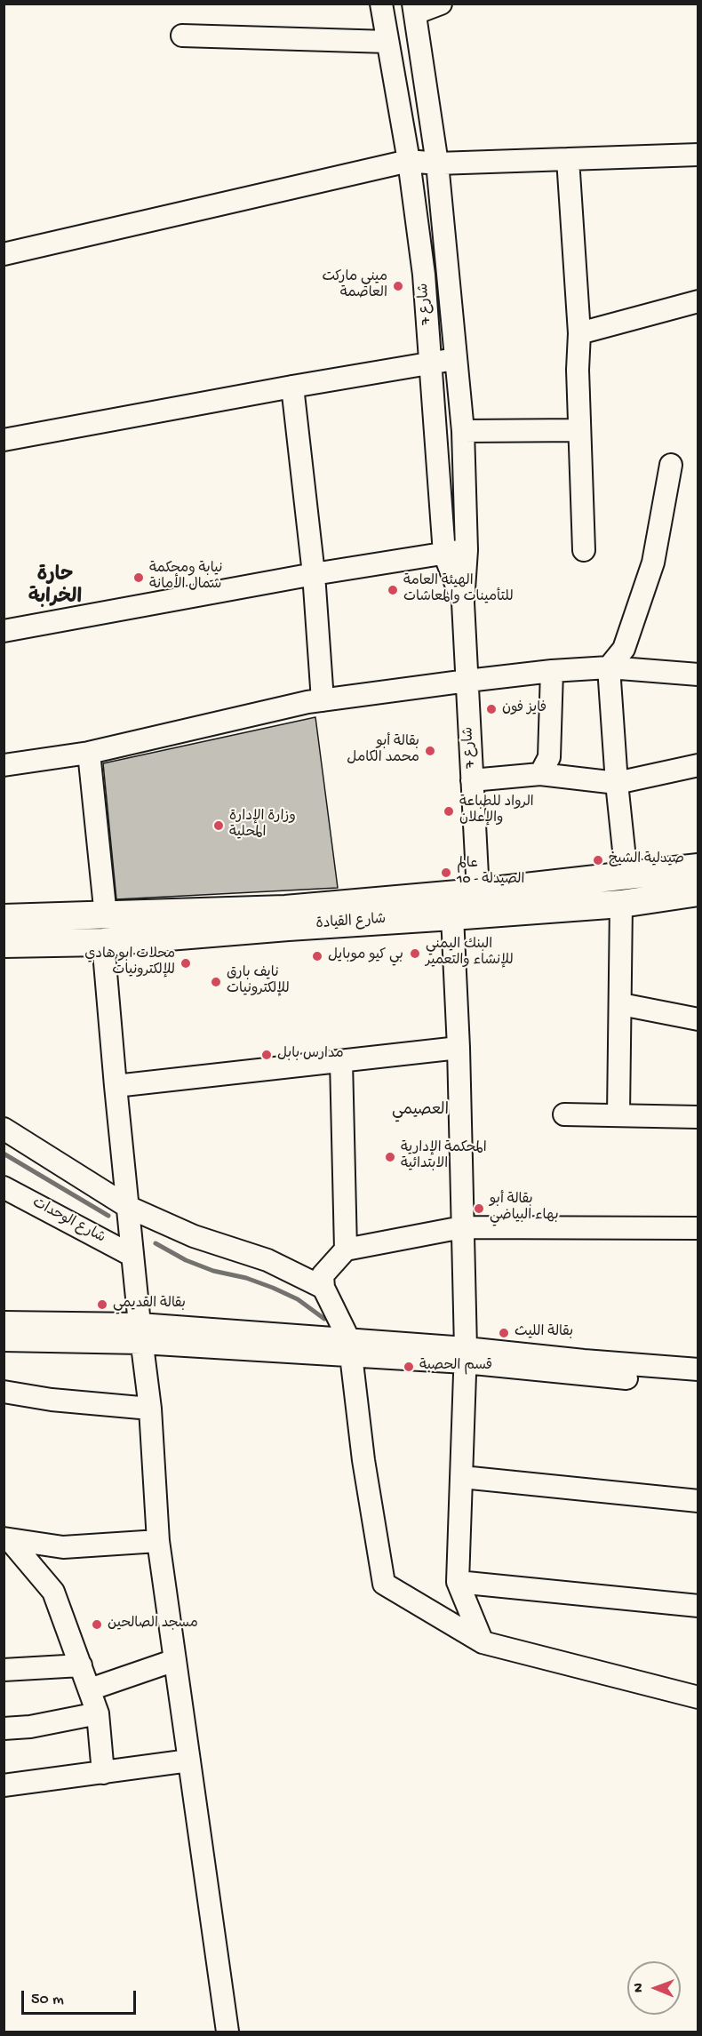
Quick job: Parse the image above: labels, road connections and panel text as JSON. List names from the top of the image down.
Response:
{
  "streets": {
    "main road": ["شارع القيادة"],
    "street": ["شارع 7", "شارع الوحدات"]
  },
  "crossings": [
    ["شارع 7", "شارع القيادة"]
  ],
  "districts": ["حارة الخرابة", "العصيمي"],
  "places": [
    "ميني ماركت العاصمة",
    "نيابة ومحكمة شمال الأمانة",
    "الهيئة العامة للتأمينات والمعاشات",
    "فايز فون",
    "بقالة أبو محمد الكامل",
    "الرواد للطباعة والإعلان",
    "وزارة الإدارة المحلية",
    "صيدلية الشيخ",
    "عالم الصيدلة - 10",
    "البنك اليمني للإنشاء والتعمير",
    "بي كيو موبايل",
    "محلات ابو هادي للإلكترونيات",
    "نايف بارق للإلكترونيات",
    "مدارس بابل",
    "المحكمة الإدارية الابتدائية",
    "بقالة أبو بهاء البياضي",
    "بقالة القديمي",
    "بقالة الليث",
    "قسم الحصبة",
    "مسجد الصالحين"
  ],
  "scale_bar": "50 m",
  "north": "left"
}
